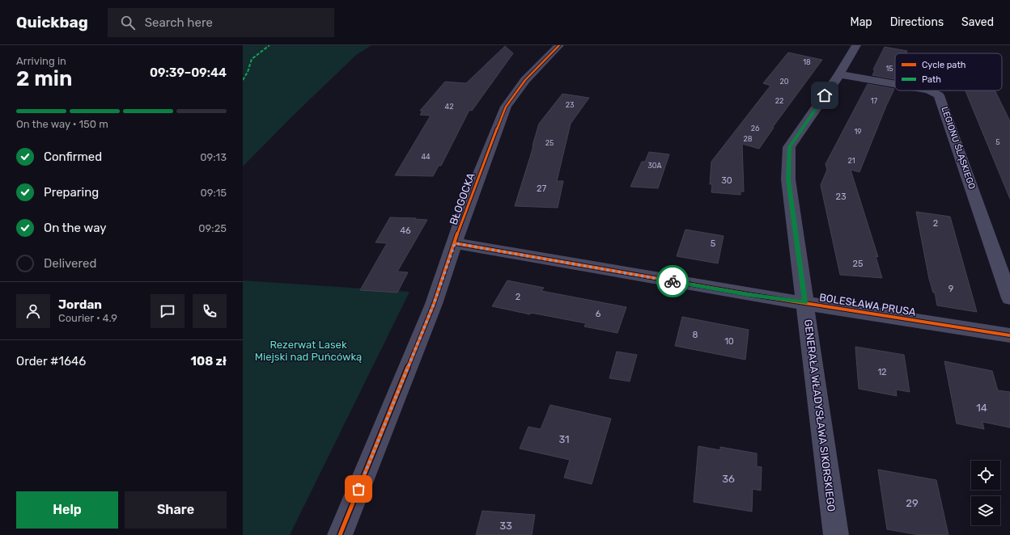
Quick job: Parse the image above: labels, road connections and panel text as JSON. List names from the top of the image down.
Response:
{
  "streets": {
    "street": [
      "LEGIONU ŚLĄSKIEGO",
      "BŁOGOCKA",
      "BOLESŁAWA PRUSA",
      "GENERAŁA WŁADYSŁAWA SIKORSKIEGO"
    ]
  },
  "crossings": [
    ["LEGIONU ŚLĄSKIEGO", "GENERAŁA WŁADYSŁAWA SIKORSKIEGO"],
    ["BŁOGOCKA", "BOLESŁAWA PRUSA"],
    ["BOLESŁAWA PRUSA", "GENERAŁA WŁADYSŁAWA SIKORSKIEGO"]
  ],
  "parks": ["Rezerwat Lasek Miejski nad Puńcówką"],
  "house_numbers": [
    "18",
    "15",
    "20",
    "22",
    "17",
    "23",
    "42",
    "26",
    "19",
    "28",
    "5",
    "25",
    "44",
    "21",
    "30A",
    "30",
    "27",
    "23",
    "2",
    "46",
    "5",
    "25",
    "9",
    "2",
    "6",
    "8",
    "10",
    "12",
    "14",
    "31",
    "36",
    "29",
    "33"
  ],
  "legend": ["Cycle path", "Path"],
  "page": {
    "header": "Quickbag",
    "search": "Search here",
    "nav": ["Map", "Directions", "Saved"],
    "heading": ["2 min", "Arriving in", "09:39–09:44"],
    "panel": [
      "Jordan",
      "Courier · 4.9",
      "Order #1646",
      "108 zł"
    ],
    "bar": "On the way · 150 m",
    "list": [
      ["Confirmed", "09:13"],
      ["Preparing", "09:15"],
      ["On the way", "09:25"],
      "Delivered"
    ],
    "buttons": ["Help", "Share"]
  }
}
